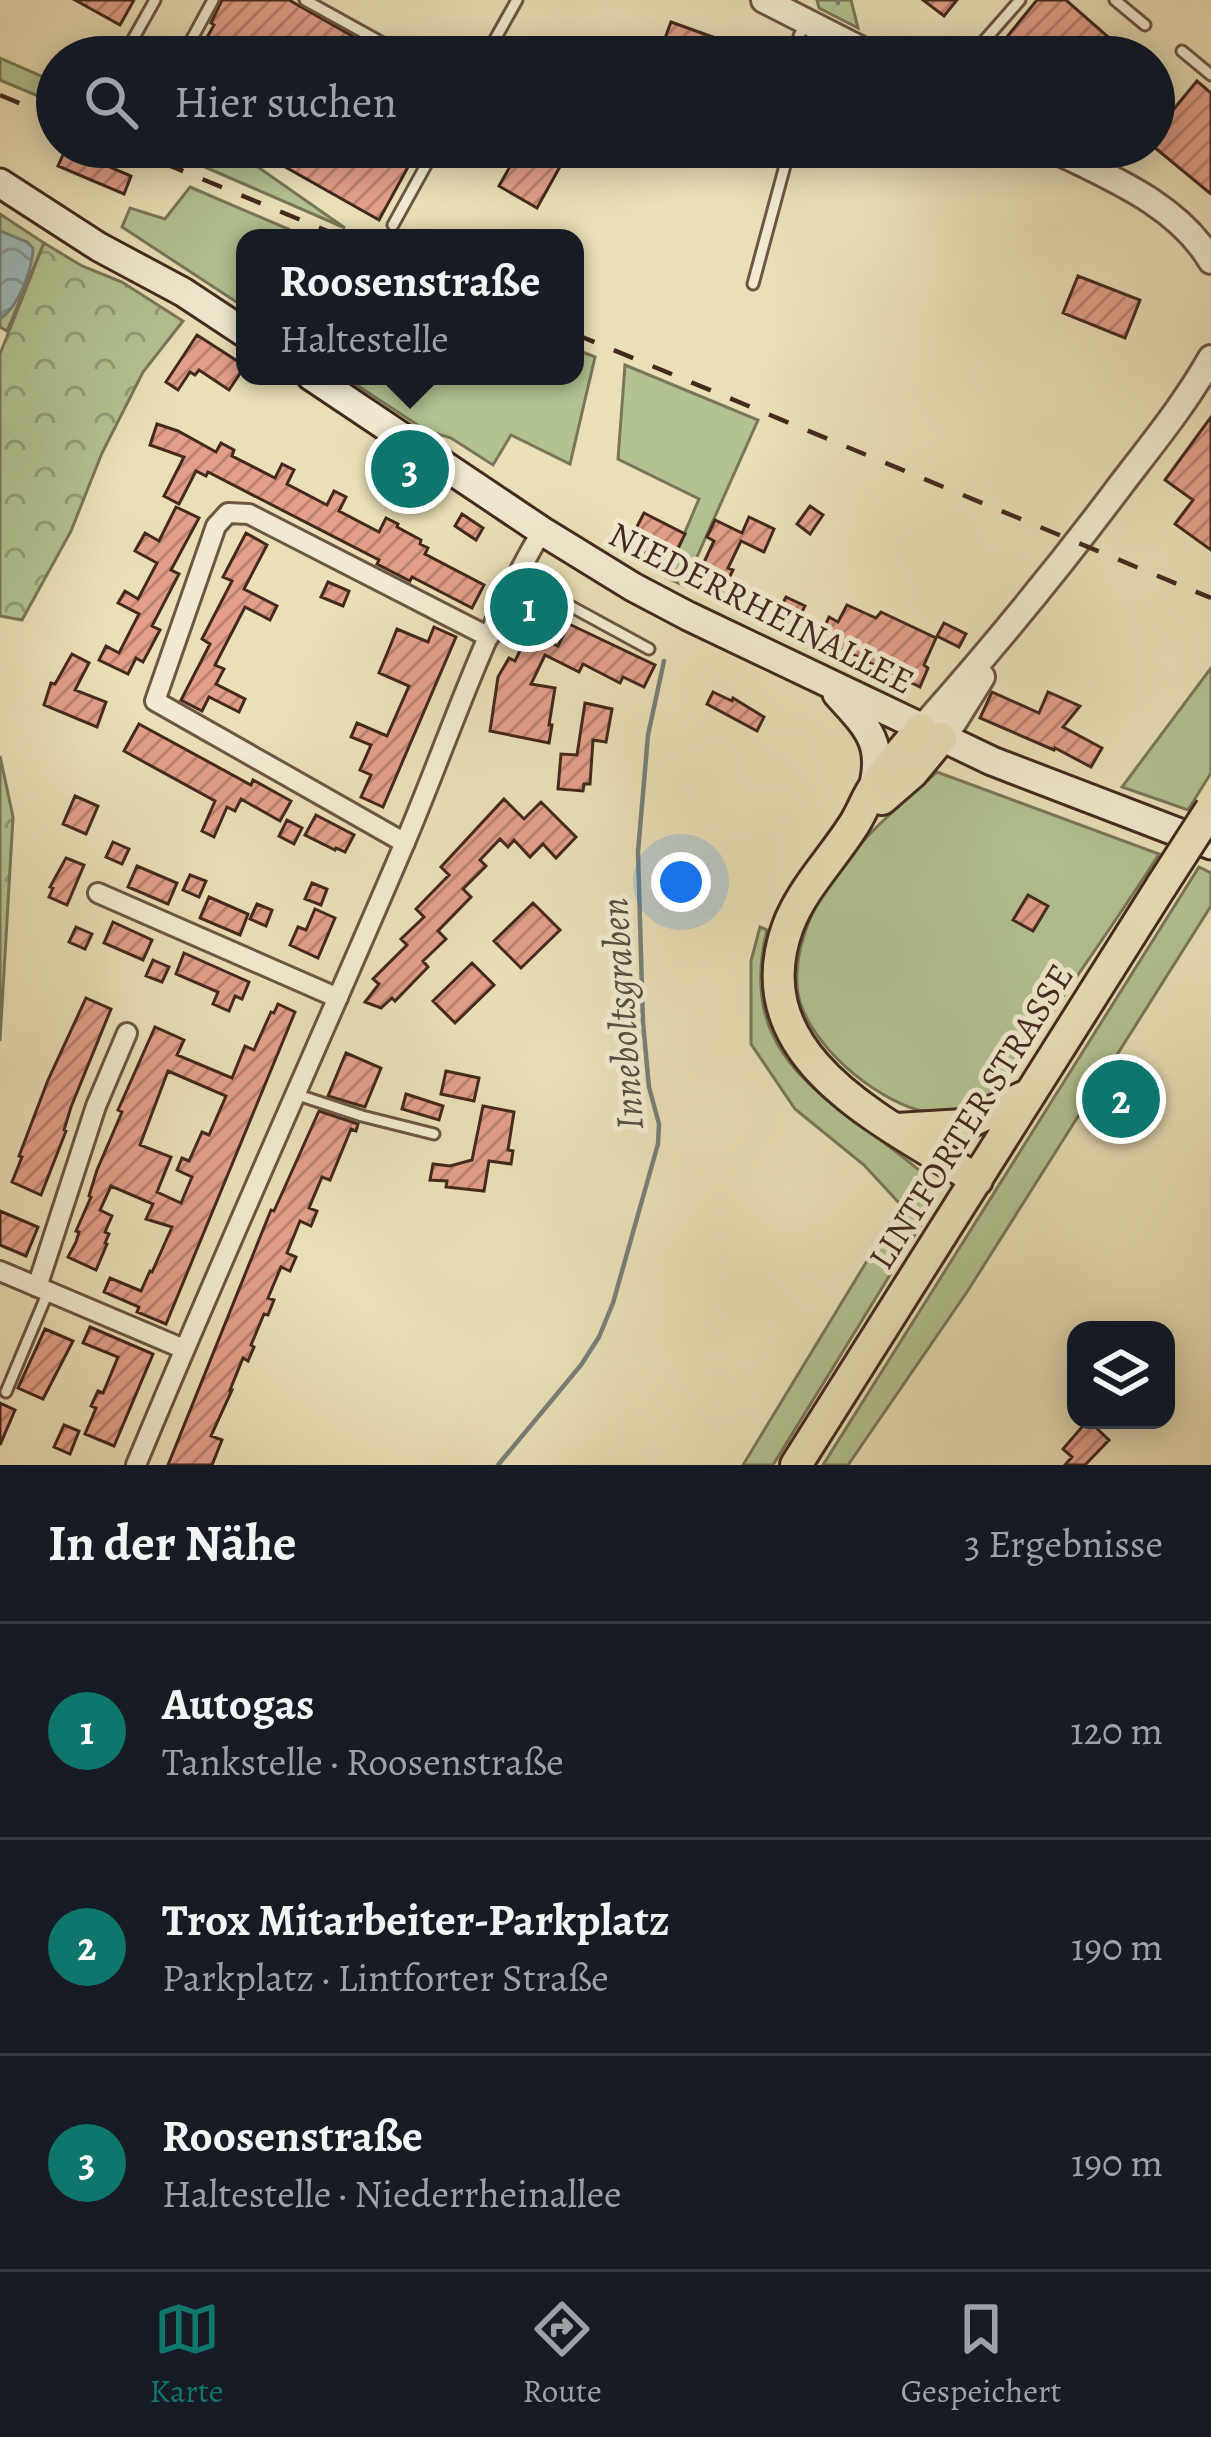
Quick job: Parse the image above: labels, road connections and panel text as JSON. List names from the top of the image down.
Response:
{
  "streets": {
    "main road": ["NIEDERRHEINALLEE", "LINTFORTER STRASSE"]
  },
  "water": ["Inneboltsgraben"],
  "page": {
    "search": "Hier suchen",
    "popup": ["Roosenstraße", "Haltestelle"],
    "pins": ["3", "1", "2"],
    "heading": ["In der Nähe", "3 Ergebnisse"],
    "list": [
      {
        "mark": "1",
        "name": "Autogas",
        "note": "Tankstelle · Roosenstraße",
        "value": "120 m"
      },
      {
        "mark": "2",
        "name": "Trox Mitarbeiter-Parkplatz",
        "note": "Parkplatz · Lintforter Straße",
        "value": "190 m"
      },
      {
        "mark": "3",
        "name": "Roosenstraße",
        "note": "Haltestelle · Niederrheinallee",
        "value": "190 m"
      }
    ],
    "nav": ["Karte", "Route", "Gespeichert"]
  }
}
